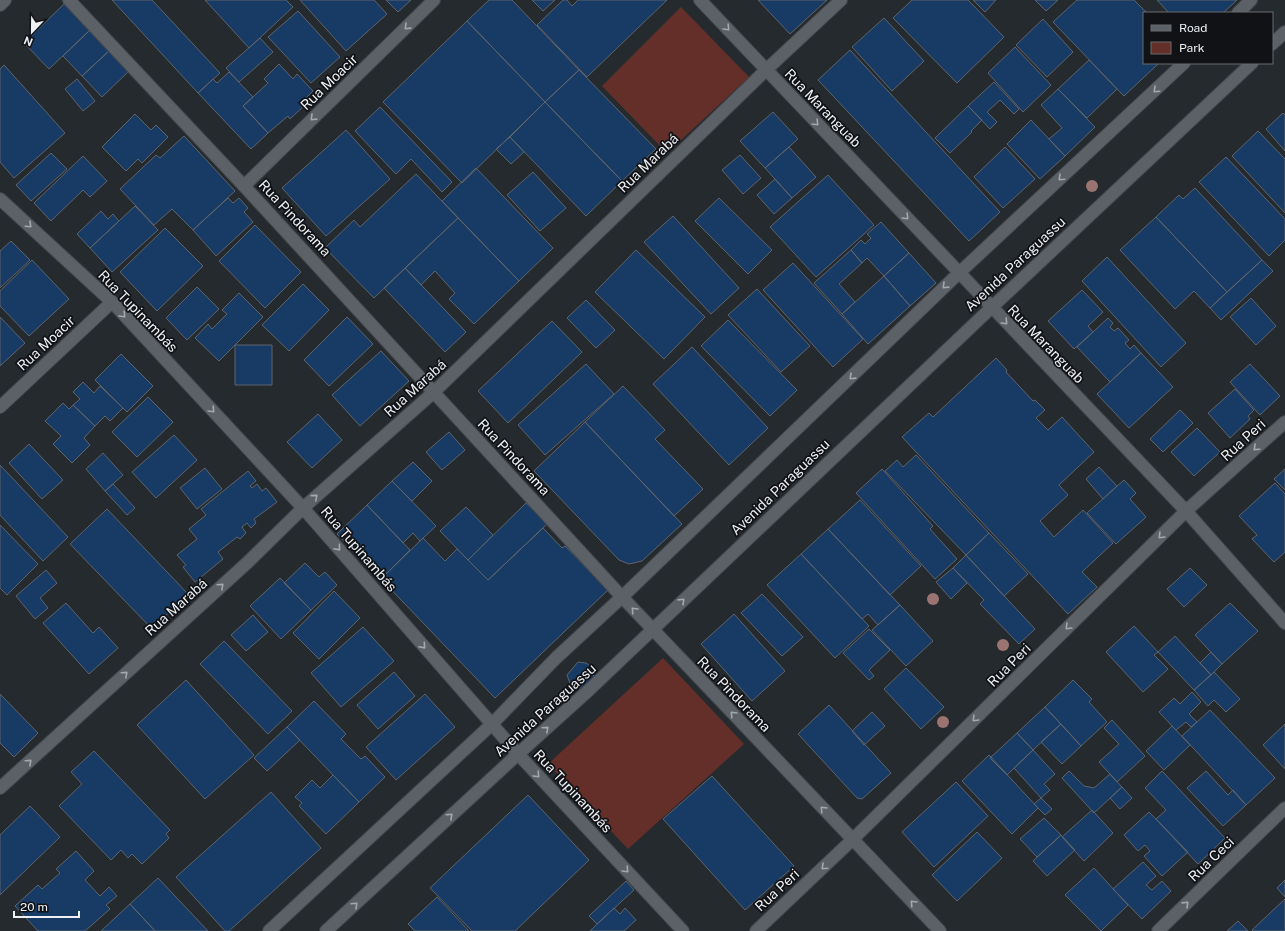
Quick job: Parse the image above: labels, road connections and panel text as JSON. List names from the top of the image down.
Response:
{
  "streets": {
    "street": [
      "Rua Moacir",
      "Rua Maranguab",
      "Rua Marabá",
      "Rua Pindorama",
      "Avenida Paraguassu",
      "Rua Tupinambás",
      "Rua Peri",
      "Rua Ceci"
    ]
  },
  "crossings": [
    ["Rua Moacir", "Rua Pindorama"],
    ["Rua Moacir", "Rua Tupinambás"],
    ["Rua Maranguab", "Rua Marabá"],
    ["Rua Maranguab", "Avenida Paraguassu"],
    ["Rua Maranguab", "Rua Peri"],
    ["Rua Marabá", "Rua Pindorama"],
    ["Rua Marabá", "Rua Tupinambás"],
    ["Rua Pindorama", "Avenida Paraguassu"],
    ["Rua Pindorama", "Rua Peri"],
    ["Avenida Paraguassu", "Rua Tupinambás"]
  ],
  "one_way": [
    "Rua Moacir",
    "Rua Maranguab",
    "Rua Marabá",
    "Rua Pindorama",
    "Rua Tupinambás",
    "Rua Peri",
    "Rua Ceci"
  ],
  "legend": ["Road", "Park"],
  "scale_bar": "20 m",
  "north": "bottom"
}
